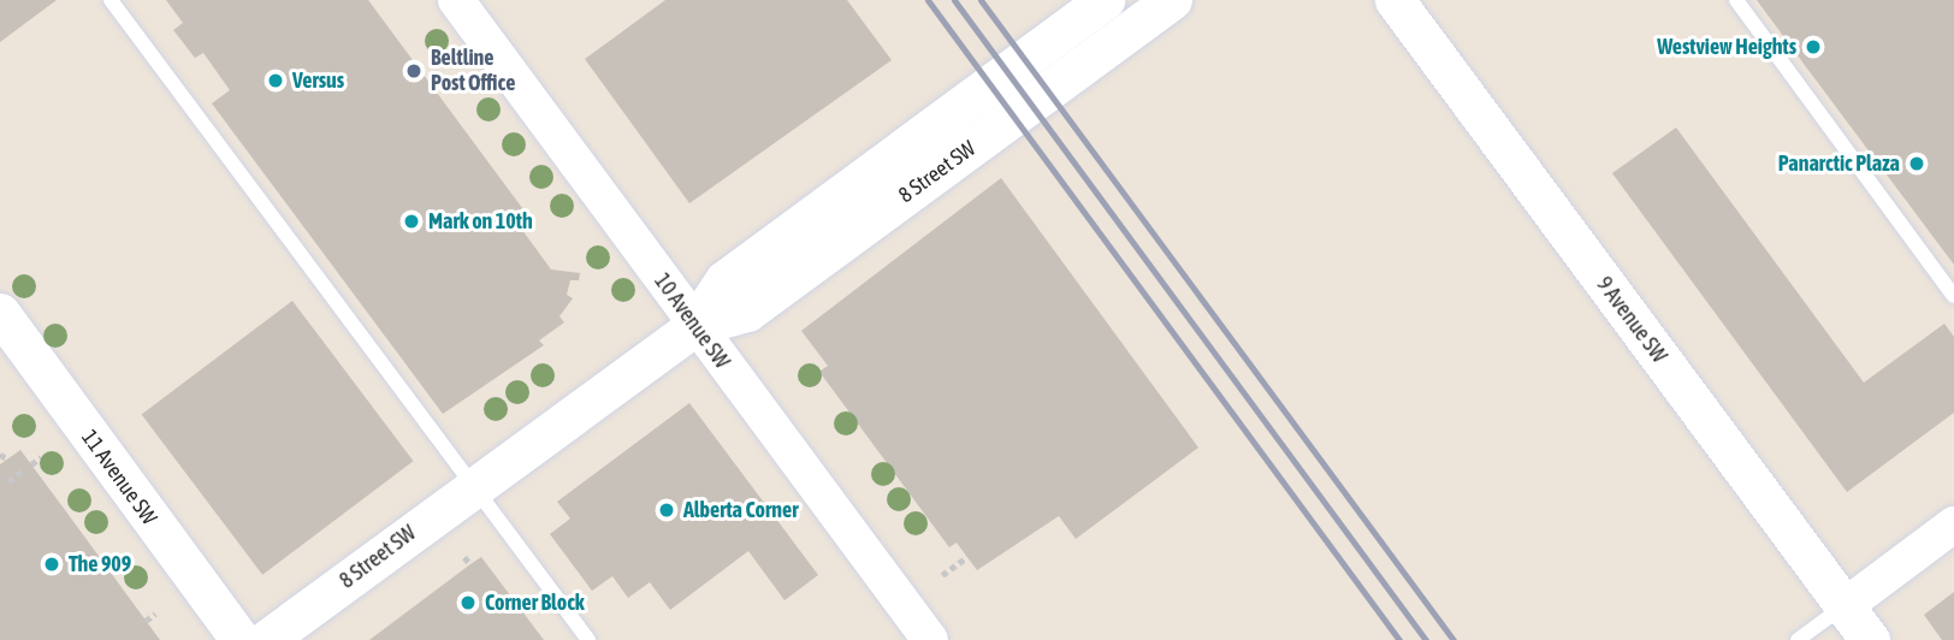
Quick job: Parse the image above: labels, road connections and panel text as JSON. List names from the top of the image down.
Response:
{
  "streets": {
    "main road": ["8 Street SW", "9 Avenue SW", "11 Avenue SW"],
    "street": ["10 Avenue SW"]
  },
  "crossings": [
    ["8 Street SW", "10 Avenue SW"]
  ],
  "places": [
    "Westview Heights",
    "Beltline Post Office",
    "Versus",
    "Panarctic Plaza",
    "Mark on 10th",
    "Alberta Corner",
    "The 909",
    "Corner Block"
  ]
}
